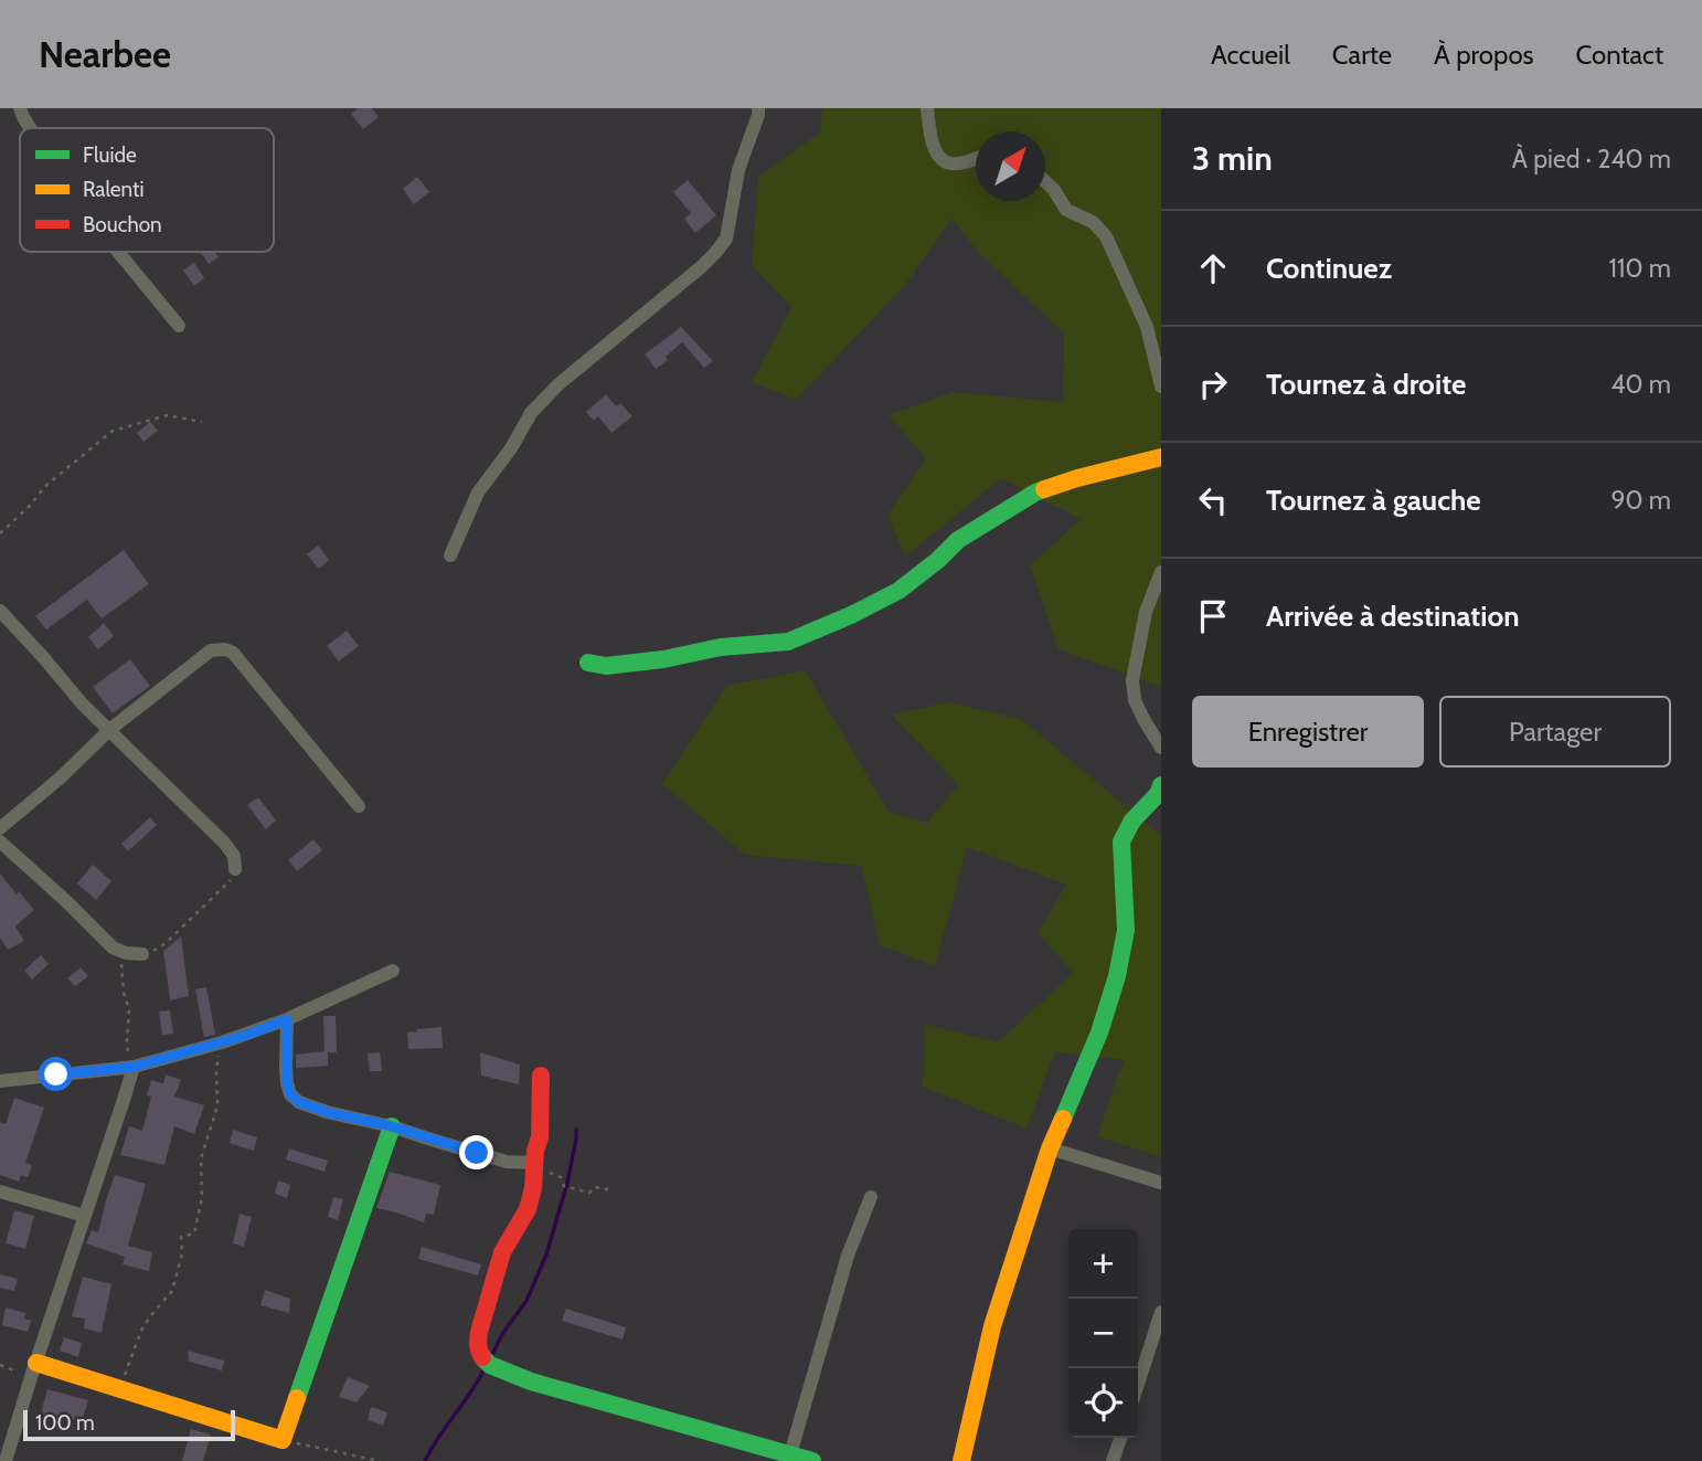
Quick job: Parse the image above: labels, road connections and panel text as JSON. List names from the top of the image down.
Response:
{
  "legend": ["Fluide", "Ralenti", "Bouchon"],
  "scale_bar": "100 m",
  "north": "top right",
  "page": {
    "header": "Nearbee",
    "nav": [
      "Accueil",
      "Carte",
      "À propos",
      "Contact"
    ],
    "heading": ["3 min", "À pied · 240 m"],
    "list": [
      ["Continuez", "110 m"],
      ["Tournez à droite", "40 m"],
      ["Tournez à gauche", "90 m"],
      "Arrivée à destination"
    ],
    "buttons": ["Enregistrer", "Partager"],
    "map_buttons": ["+", "−"],
    "scale": "100 m"
  }
}
